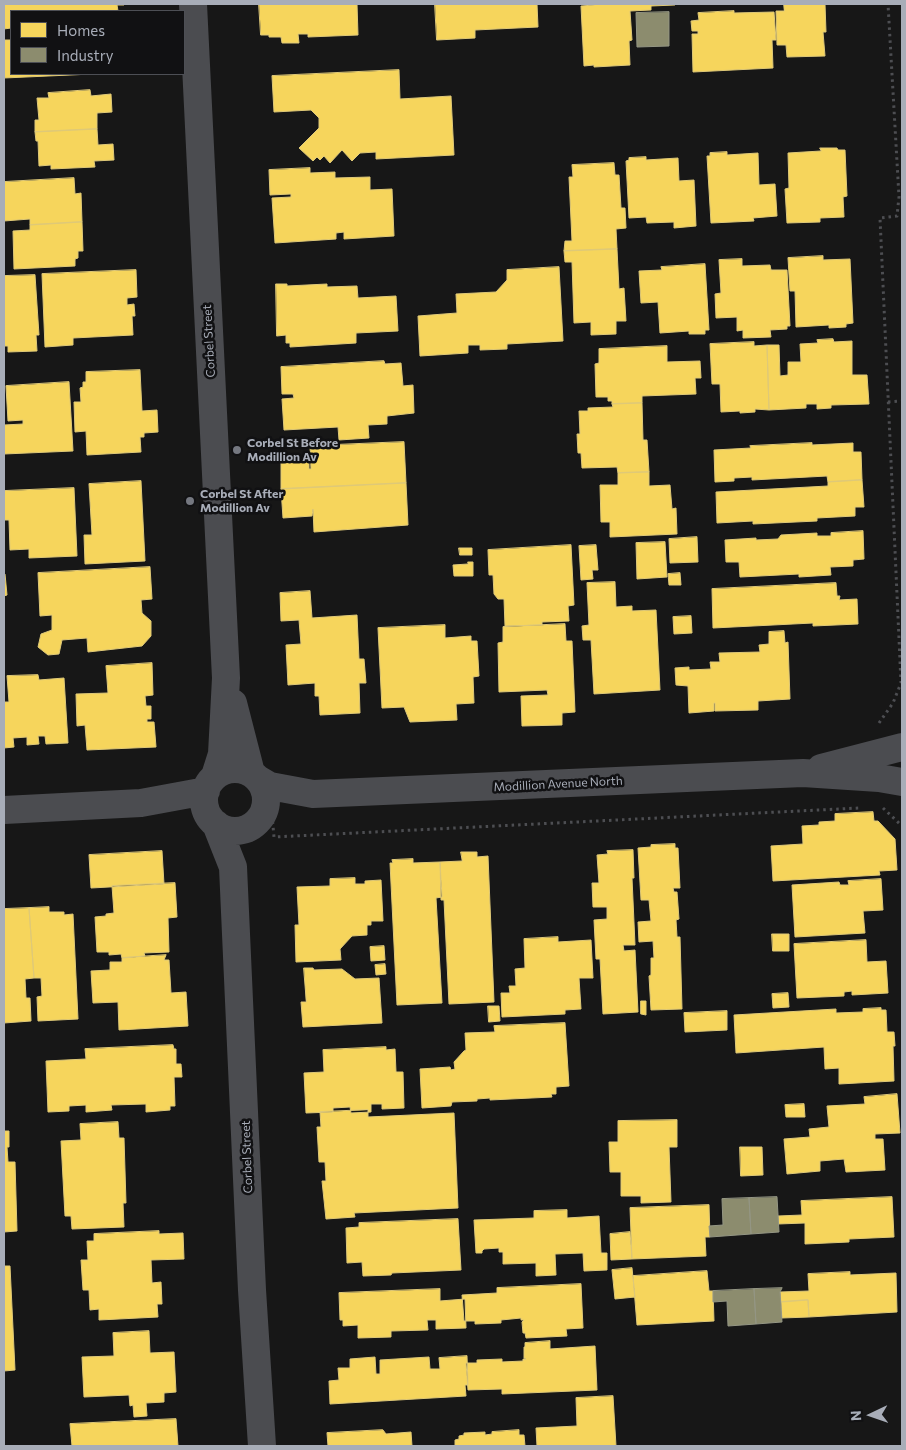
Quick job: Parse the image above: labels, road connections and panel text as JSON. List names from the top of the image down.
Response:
{
  "streets": {
    "street": ["Corbel Street", "Modillion Avenue North"]
  },
  "crossings": [
    ["Corbel Street", "Modillion Avenue North"]
  ],
  "places": ["Corbel St Before Modillion Av", "Corbel St After Modillion Av"],
  "legend": ["Homes", "Industry"],
  "north": "left"
}
